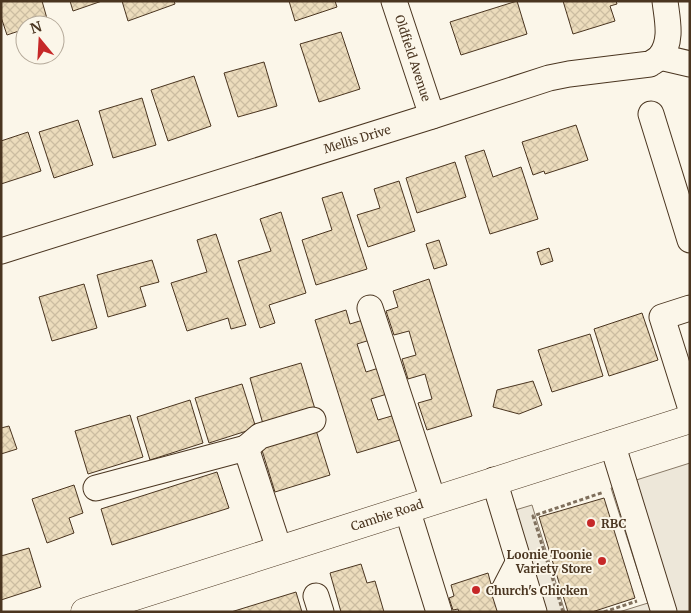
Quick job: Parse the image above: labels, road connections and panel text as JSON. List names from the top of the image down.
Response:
{
  "streets": {
    "main road": ["Cambie Road"],
    "street": ["Oldfield Avenue", "Mellis Drive"]
  },
  "crossings": [
    ["Oldfield Avenue", "Mellis Drive"]
  ],
  "places": ["RBC", "Loonie Toonie Variety Store", "Church's Chicken"],
  "north": "top"
}
